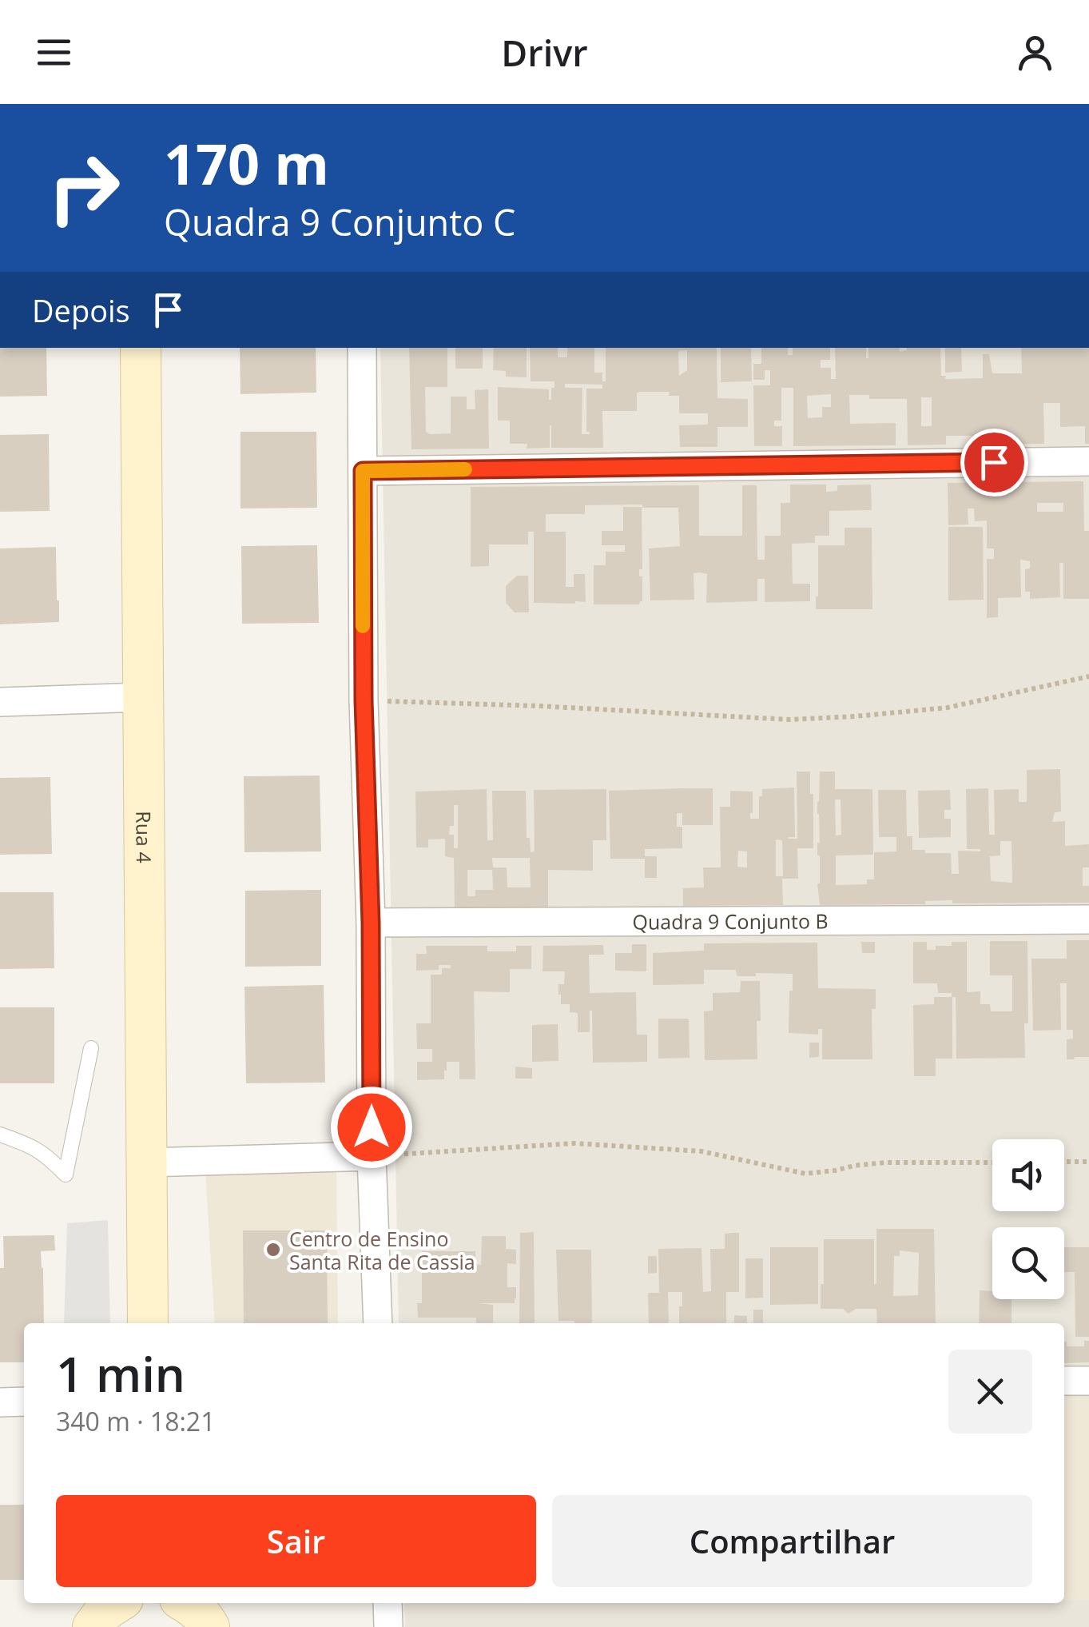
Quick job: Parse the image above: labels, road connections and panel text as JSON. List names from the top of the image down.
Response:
{
  "streets": {
    "street": ["Rua 4", "Quadra 9 Conjunto B"]
  },
  "places": ["Centro de Ensino Santa Rita de Cassia"],
  "page": {
    "header": "Drivr",
    "turn": ["170 m", "Quadra 9 Conjunto C"],
    "then": "Depois",
    "heading": ["1 min", "340 m · 18:21"],
    "buttons": ["Sair", "Compartilhar"]
  }
}
